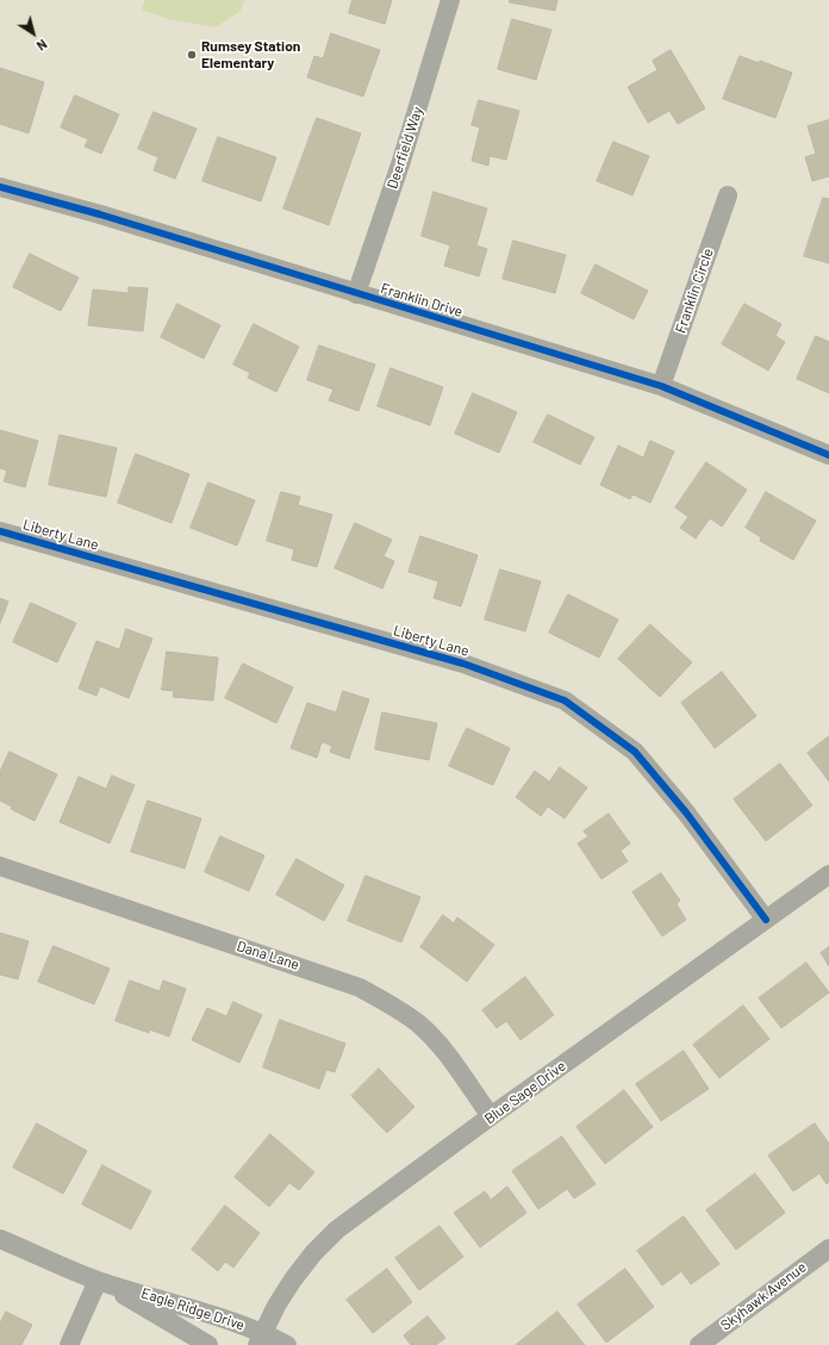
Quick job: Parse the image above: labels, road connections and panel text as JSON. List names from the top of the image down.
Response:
{
  "streets": {
    "street": [
      "Deerfield Way",
      "Franklin Circle",
      "Franklin Drive",
      "Liberty Lane",
      "Dana Lane",
      "Blue Sage Drive",
      "Skyhawk Avenue",
      "Eagle Ridge Drive"
    ]
  },
  "crossings": [
    ["Deerfield Way", "Franklin Drive"],
    ["Franklin Circle", "Franklin Drive"],
    ["Liberty Lane", "Blue Sage Drive"],
    ["Dana Lane", "Blue Sage Drive"],
    ["Blue Sage Drive", "Eagle Ridge Drive"]
  ],
  "places": ["Rumsey Station Elementary"],
  "north": "bottom right"
}
